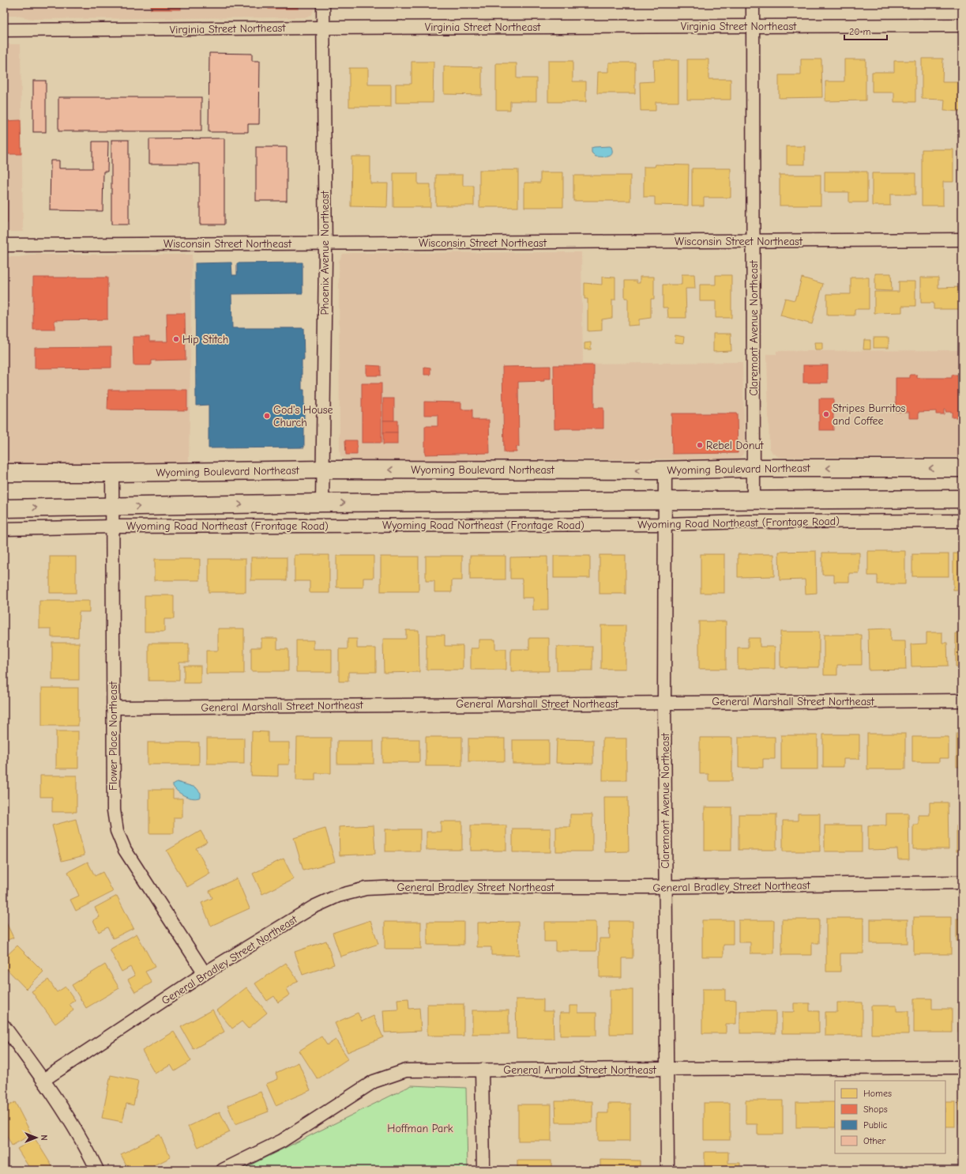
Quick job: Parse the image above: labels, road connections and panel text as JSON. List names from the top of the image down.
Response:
{
  "streets": {
    "main road": ["Wyoming Boulevard Northeast"],
    "street": [
      "Virginia Street Northeast",
      "Wisconsin Street Northeast",
      "Phoenix Avenue Northeast",
      "Claremont Avenue Northeast",
      "Wyoming Road Northeast (Frontage Road)",
      "General Marshall Street Northeast",
      "Flower Place Northeast",
      "General Bradley Street Northeast",
      "General Arnold Street Northeast"
    ]
  },
  "crossings": [
    ["Virginia Street Northeast", "Phoenix Avenue Northeast"],
    ["Virginia Street Northeast", "Claremont Avenue Northeast"],
    ["Wisconsin Street Northeast", "Phoenix Avenue Northeast"],
    ["Wisconsin Street Northeast", "Claremont Avenue Northeast"],
    ["Phoenix Avenue Northeast", "Wyoming Boulevard Northeast"],
    ["Claremont Avenue Northeast", "Wyoming Boulevard Northeast"],
    ["Claremont Avenue Northeast", "Wyoming Road Northeast (Frontage Road)"],
    ["Claremont Avenue Northeast", "General Marshall Street Northeast"],
    ["Claremont Avenue Northeast", "General Bradley Street Northeast"],
    ["Claremont Avenue Northeast", "General Arnold Street Northeast"],
    ["Wyoming Boulevard Northeast", "Flower Place Northeast"],
    ["Wyoming Road Northeast (Frontage Road)", "Flower Place Northeast"],
    ["General Marshall Street Northeast", "Flower Place Northeast"],
    ["Flower Place Northeast", "General Bradley Street Northeast"]
  ],
  "parks": ["Hoffman Park"],
  "places": [
    "Hip Stitch",
    "Stripes Burritos and Coffee",
    "God's House Church",
    "Rebel Donut"
  ],
  "legend": [
    "Homes",
    "Shops",
    "Public",
    "Other"
  ],
  "scale_bar": "20 m",
  "north": "right"
}
